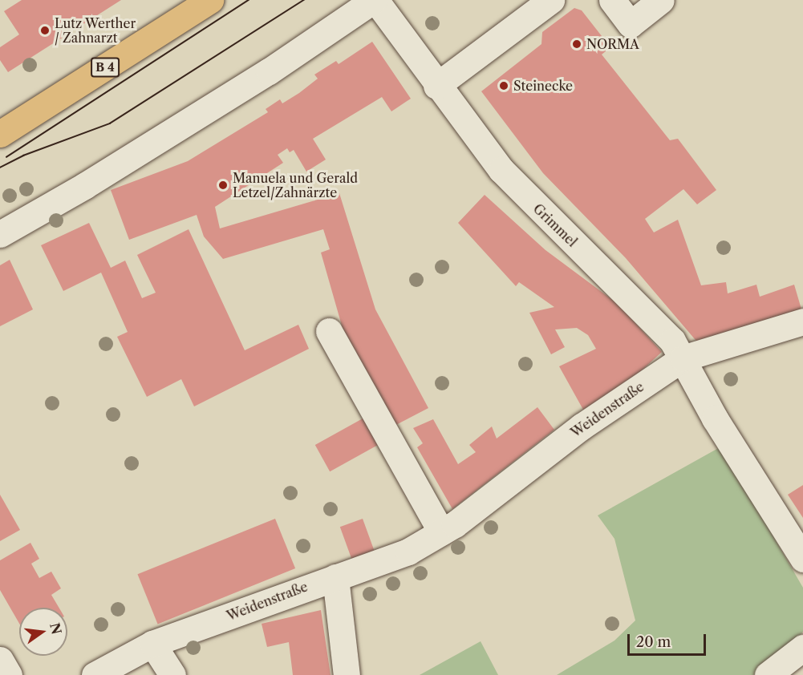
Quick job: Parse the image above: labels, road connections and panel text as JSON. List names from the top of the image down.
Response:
{
  "streets": {
    "main road": ["B 4"],
    "street": ["Grimmel", "Weidenstraße"]
  },
  "crossings": [
    ["Grimmel", "Weidenstraße"]
  ],
  "places": [
    "Lutz Werther / Zahnarzt",
    "NORMA",
    "Steinecke",
    "Manuela und Gerald Letzel/Zahnärzte"
  ],
  "scale_bar": "20 m",
  "north": "right"
}
